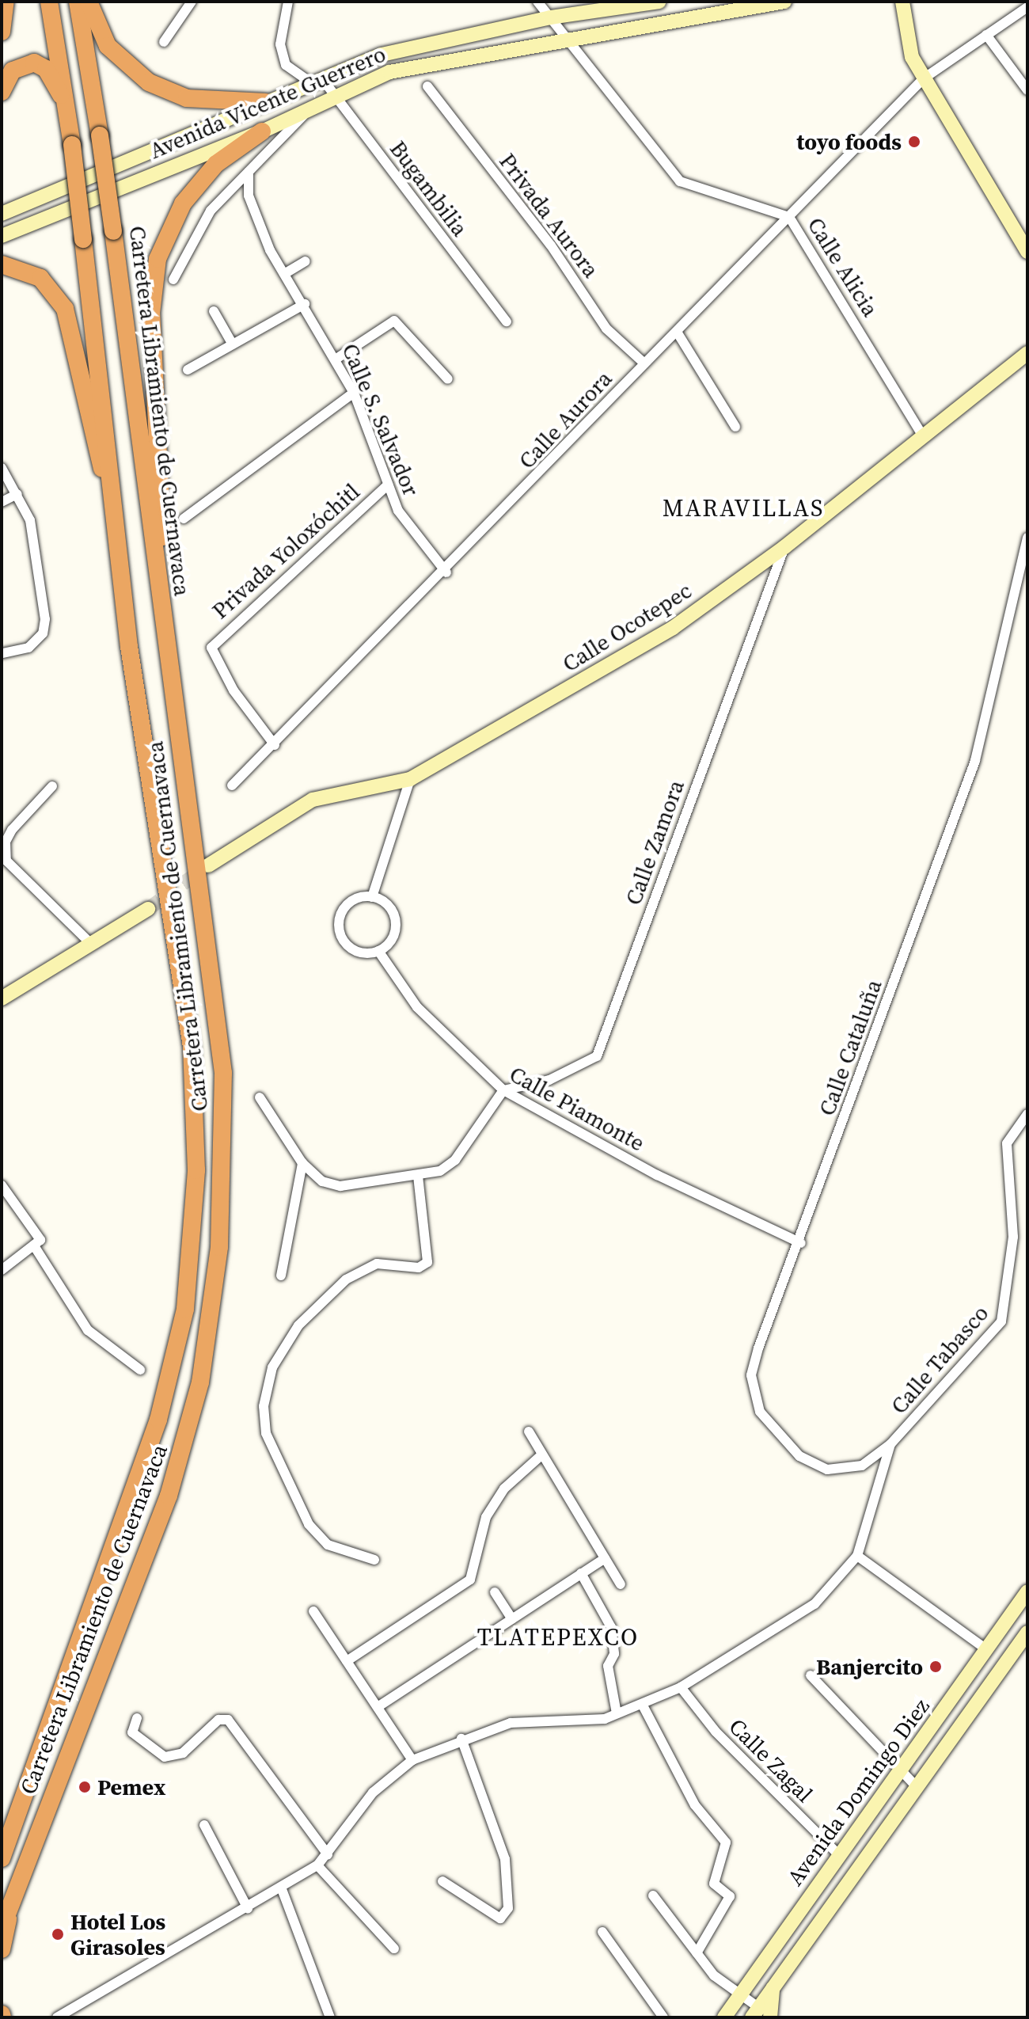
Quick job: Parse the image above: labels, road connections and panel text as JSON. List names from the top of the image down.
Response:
{
  "streets": {
    "highway": ["Carretera Libramiento de Cuernavaca"],
    "main road": ["Avenida Vicente Guerrero", "Calle Ocotepec", "Avenida Domingo Diez"],
    "street": [
      "Bugambilia",
      "Privada Aurora",
      "Calle Alicia",
      "Calle S. Salvador",
      "Calle Aurora",
      "Privada Yoloxóchitl",
      "Calle Zamora",
      "Calle Cataluña",
      "Calle Piamonte",
      "Calle Tabasco",
      "Calle Zagal"
    ]
  },
  "crossings": [
    ["Avenida Vicente Guerrero", "Bugambilia"],
    ["Avenida Vicente Guerrero", "Calle Alicia"],
    ["Privada Aurora", "Calle Aurora"],
    ["Calle Alicia", "Calle Aurora"],
    ["Calle Alicia", "Calle Ocotepec"],
    ["Calle S. Salvador", "Calle Aurora"],
    ["Calle S. Salvador", "Privada Yoloxóchitl"],
    ["Calle Aurora", "Privada Yoloxóchitl"],
    ["Calle Ocotepec", "Calle Zamora"],
    ["Calle Zamora", "Calle Piamonte"],
    ["Calle Cataluña", "Calle Piamonte"],
    ["Calle Cataluña", "Calle Tabasco"],
    ["Calle Zagal", "Avenida Domingo Diez"]
  ],
  "districts": ["MARAVILLAS", "TLATEPEXCO"],
  "places": [
    "toyo foods",
    "Banjercito",
    "Pemex",
    "Hotel Los Girasoles"
  ]
}
